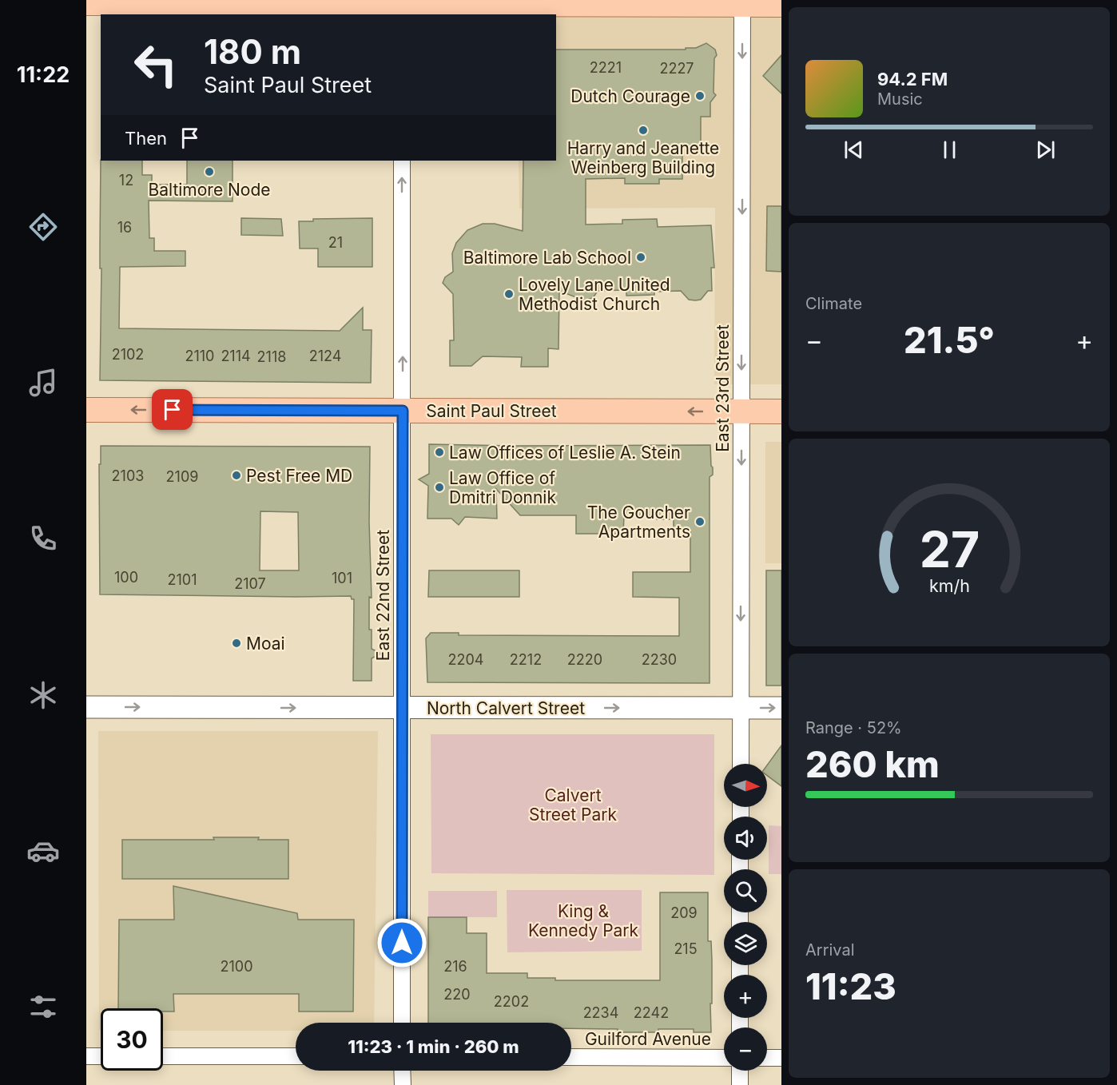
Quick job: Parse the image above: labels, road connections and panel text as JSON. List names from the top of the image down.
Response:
{
  "streets": {
    "main road": ["Saint Paul Street", "North Calvert Street"],
    "street": ["East 23rd Street", "East 22nd Street", "Guilford Avenue"]
  },
  "crossings": [
    ["East 23rd Street", "Saint Paul Street"],
    ["East 23rd Street", "North Calvert Street"],
    ["Saint Paul Street", "East 22nd Street"],
    ["East 22nd Street", "North Calvert Street"]
  ],
  "one_way": ["East 23rd Street", "Saint Paul Street", "North Calvert Street"],
  "parks": ["Calvert Street Park", "King & Kennedy Park"],
  "places": [
    "Dutch Courage",
    "Harry and Jeanette Weinberg Building",
    "Baltimore Node",
    "Baltimore Lab School",
    "Lovely Lane United Methodist Church",
    "Law Offices of Leslie A. Stein",
    "Pest Free MD",
    "Law Office of Dmitri Donnik",
    "The Goucher Apartments",
    "Moai"
  ],
  "house_numbers": [
    "2221",
    "2227",
    "12",
    "16",
    "21",
    "2102",
    "2110",
    "2114",
    "2124",
    "2118",
    "2103",
    "2109",
    "100",
    "101",
    "2101",
    "2107",
    "2204",
    "2212",
    "2220",
    "2230",
    "209",
    "215",
    "2100",
    "216",
    "220",
    "2202",
    "2234",
    "2242"
  ],
  "north": "right",
  "page": {
    "tabs": "11:22",
    "turn": ["180 m", "Saint Paul Street"],
    "song": ["94.2 FM", "Music"],
    "then": "Then",
    "tile": [
      "Climate",
      ["Range · 52%", "260 km"],
      ["Arrival", "11:23"]
    ],
    "heat": ["−", "21.5°", "+"],
    "map_buttons": ["+", "−"],
    "limit": "30",
    "trip": "11:23 · 1 min · 260 m",
    "gauge": ["27", "km/h"]
  }
}
